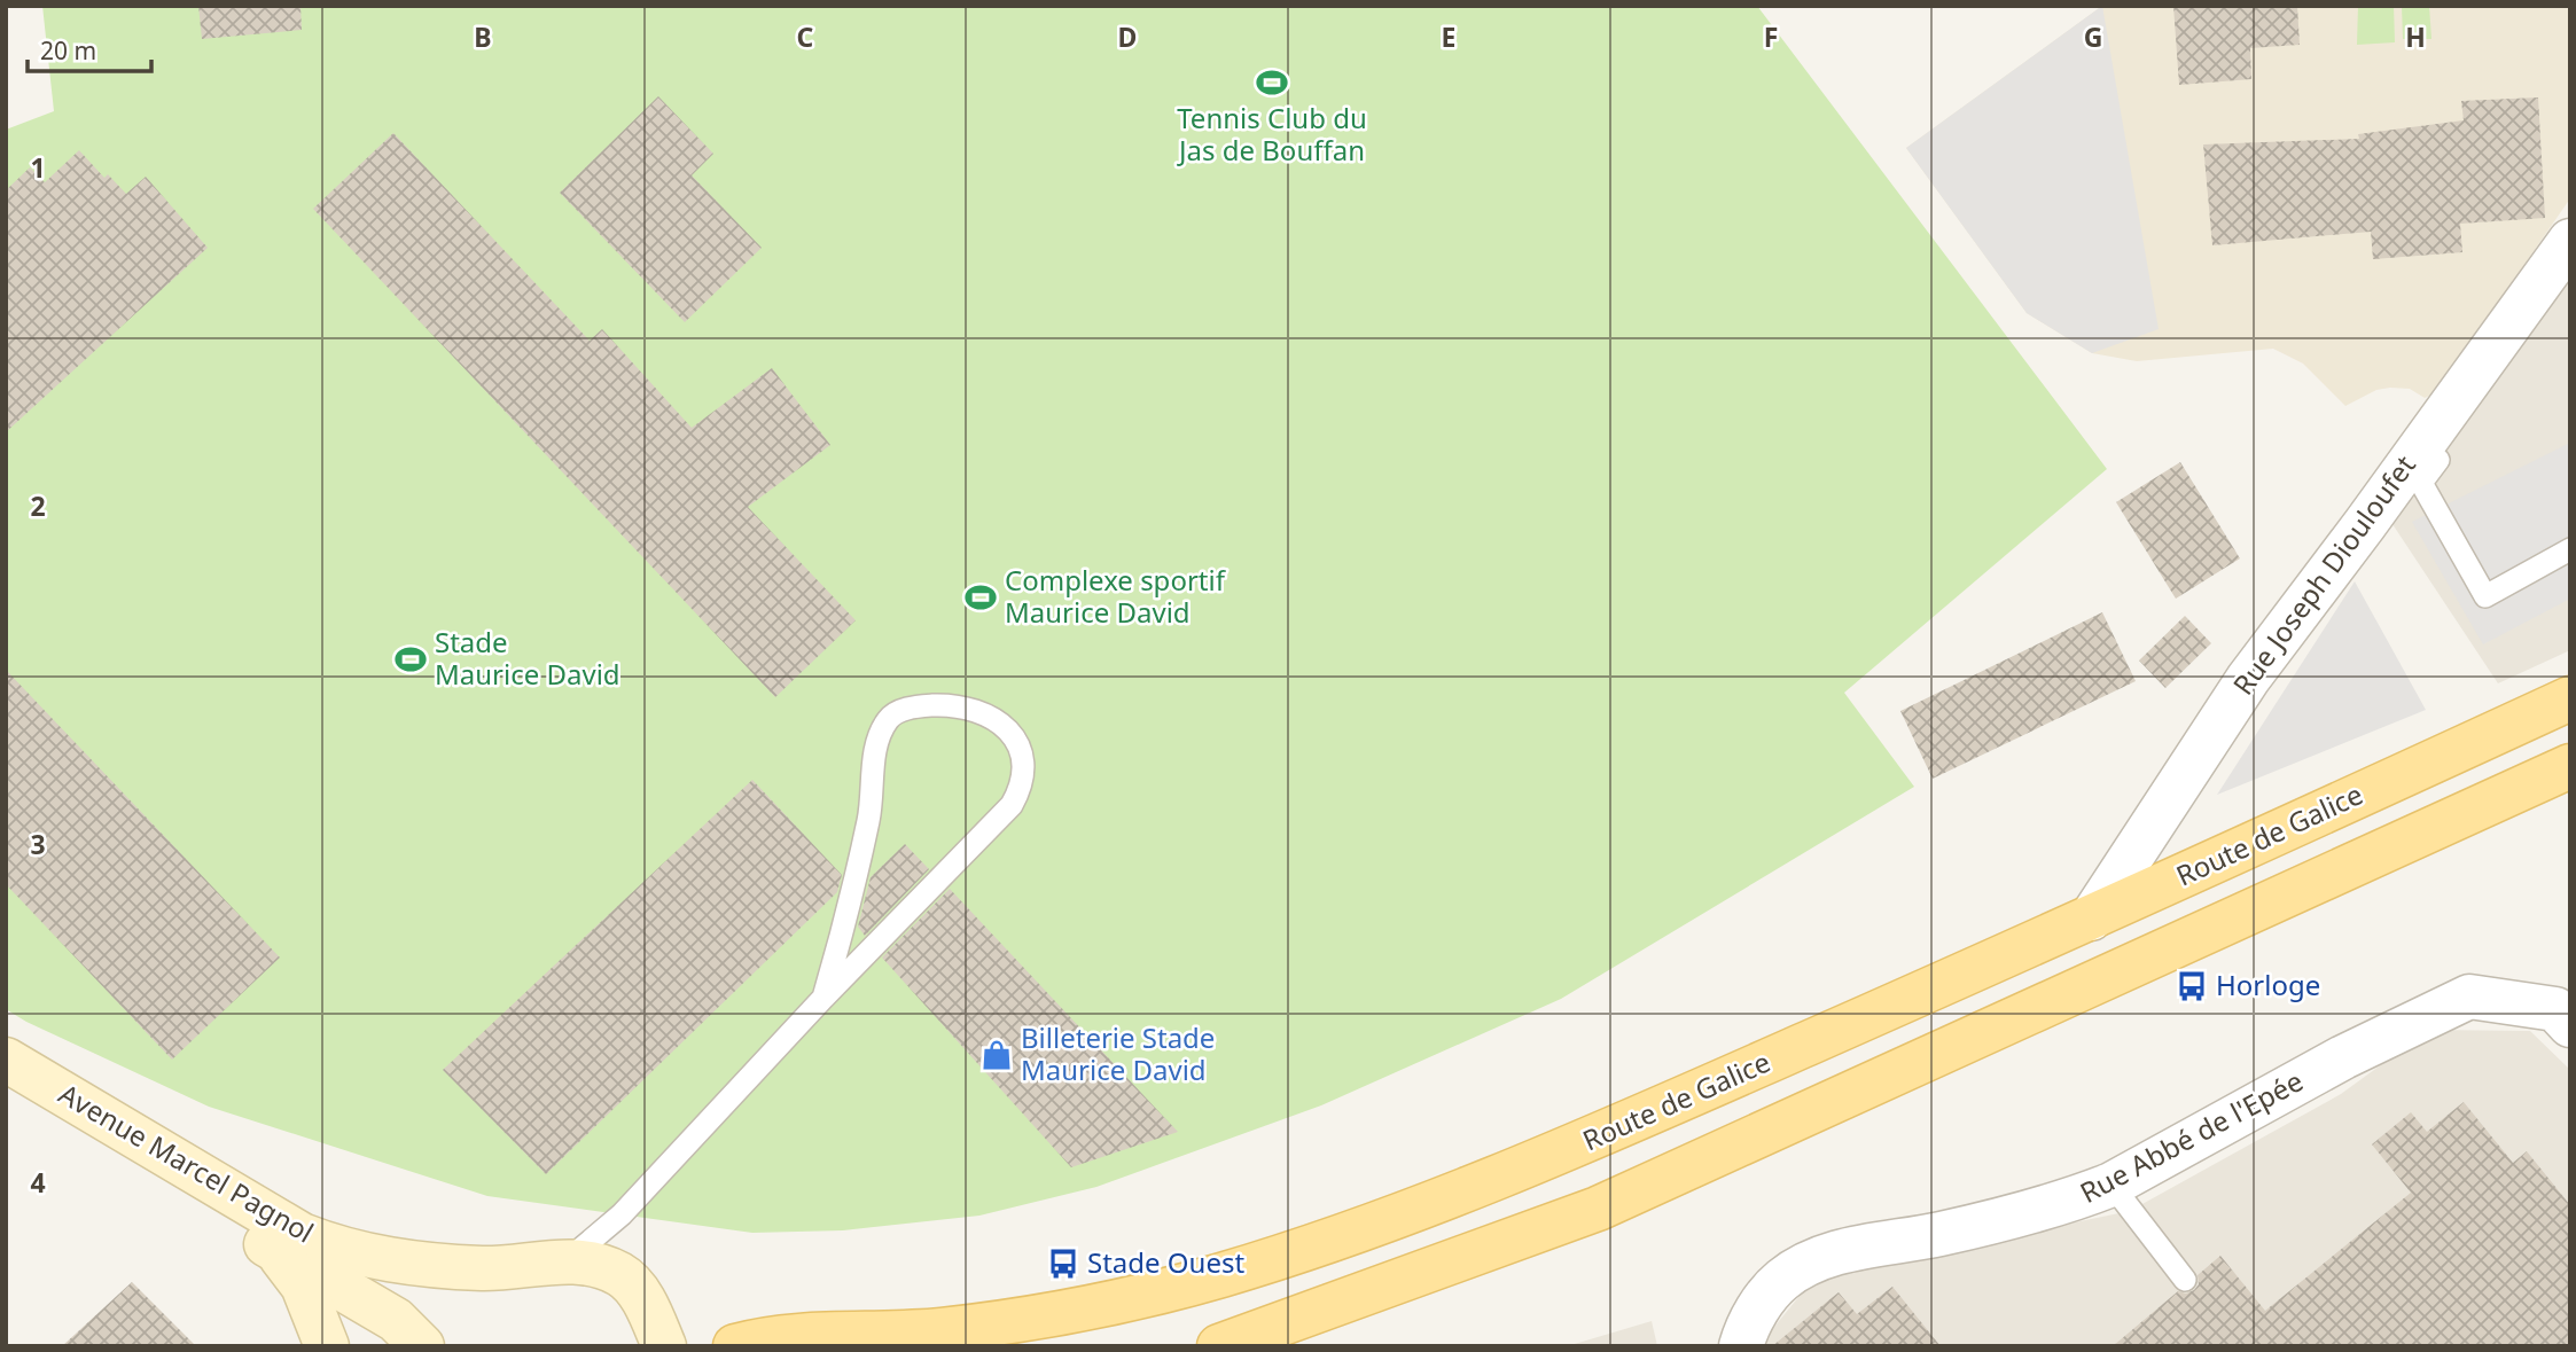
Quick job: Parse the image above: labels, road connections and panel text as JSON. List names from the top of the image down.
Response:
{
  "streets": {
    "main road": ["Route de Galice", "Avenue Marcel Pagnol"],
    "street": ["Rue Joseph Diouloufet", "Rue Abbé de l'Epée"]
  },
  "crossings": [
    ["Rue Joseph Diouloufet", "Route de Galice"]
  ],
  "places": {
    "sports": ["Tennis Club du Jas de Bouffan", "Complexe sportif Maurice David", "Stade Maurice David"],
    "bus stop": ["Horloge", "Stade Ouest"],
    "shop": ["Billeterie Stade Maurice David"]
  },
  "scale_bar": "20 m",
  "grid": {
    "columns": [
      "B",
      "C",
      "D",
      "E",
      "F",
      "G",
      "H"
    ],
    "rows": [
      "1",
      "2",
      "3",
      "4"
    ]
  }
}
